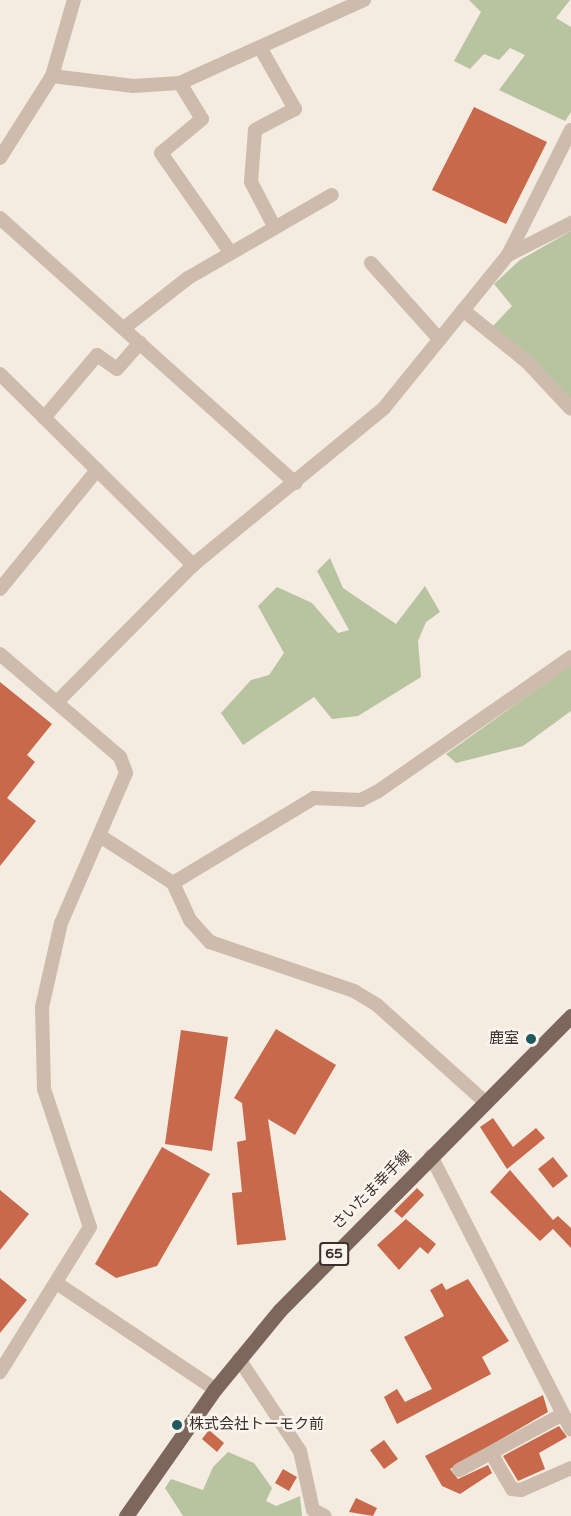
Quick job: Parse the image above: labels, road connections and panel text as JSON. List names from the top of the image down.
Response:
{
  "streets": {
    "main road": ["さいたま幸手線", "65"]
  },
  "places": ["鹿室", "株式会社トーモク前"]
}
